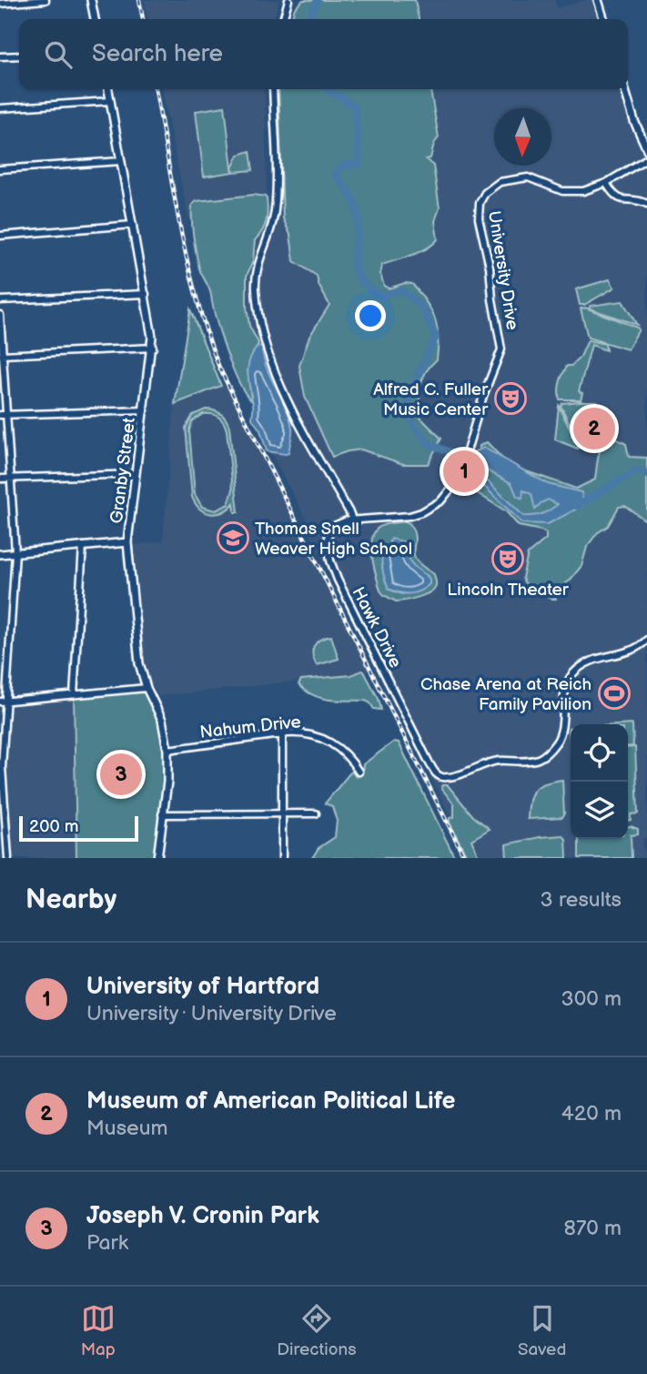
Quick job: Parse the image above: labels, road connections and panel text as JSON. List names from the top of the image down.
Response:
{
  "streets": {
    "main road": ["Granby Street"],
    "street": ["University Drive", "Hawk Drive", "Nahum Drive"]
  },
  "crossings": [
    ["University Drive", "Hawk Drive"],
    ["Granby Street", "Nahum Drive"]
  ],
  "places": {
    "theatre": ["Alfred C. Fuller Music Center", "Lincoln Theater"],
    "school or university": ["Thomas Snell Weaver High School"],
    "sports": ["Chase Arena at Reich Family Pavilion"]
  },
  "scale_bar": "200 m",
  "north": "bottom",
  "page": {
    "search": "Search here",
    "pins": ["2", "1", "3"],
    "scale": "200 m",
    "heading": ["Nearby", "3 results"],
    "list": [
      {
        "mark": "1",
        "name": "University of Hartford",
        "note": "University · University Drive",
        "value": "300 m"
      },
      {
        "mark": "2",
        "name": "Museum of American Political Life",
        "note": "Museum",
        "value": "420 m"
      },
      {
        "mark": "3",
        "name": "Joseph V. Cronin Park",
        "note": "Park",
        "value": "870 m"
      }
    ],
    "nav": ["Map", "Directions", "Saved"]
  }
}
